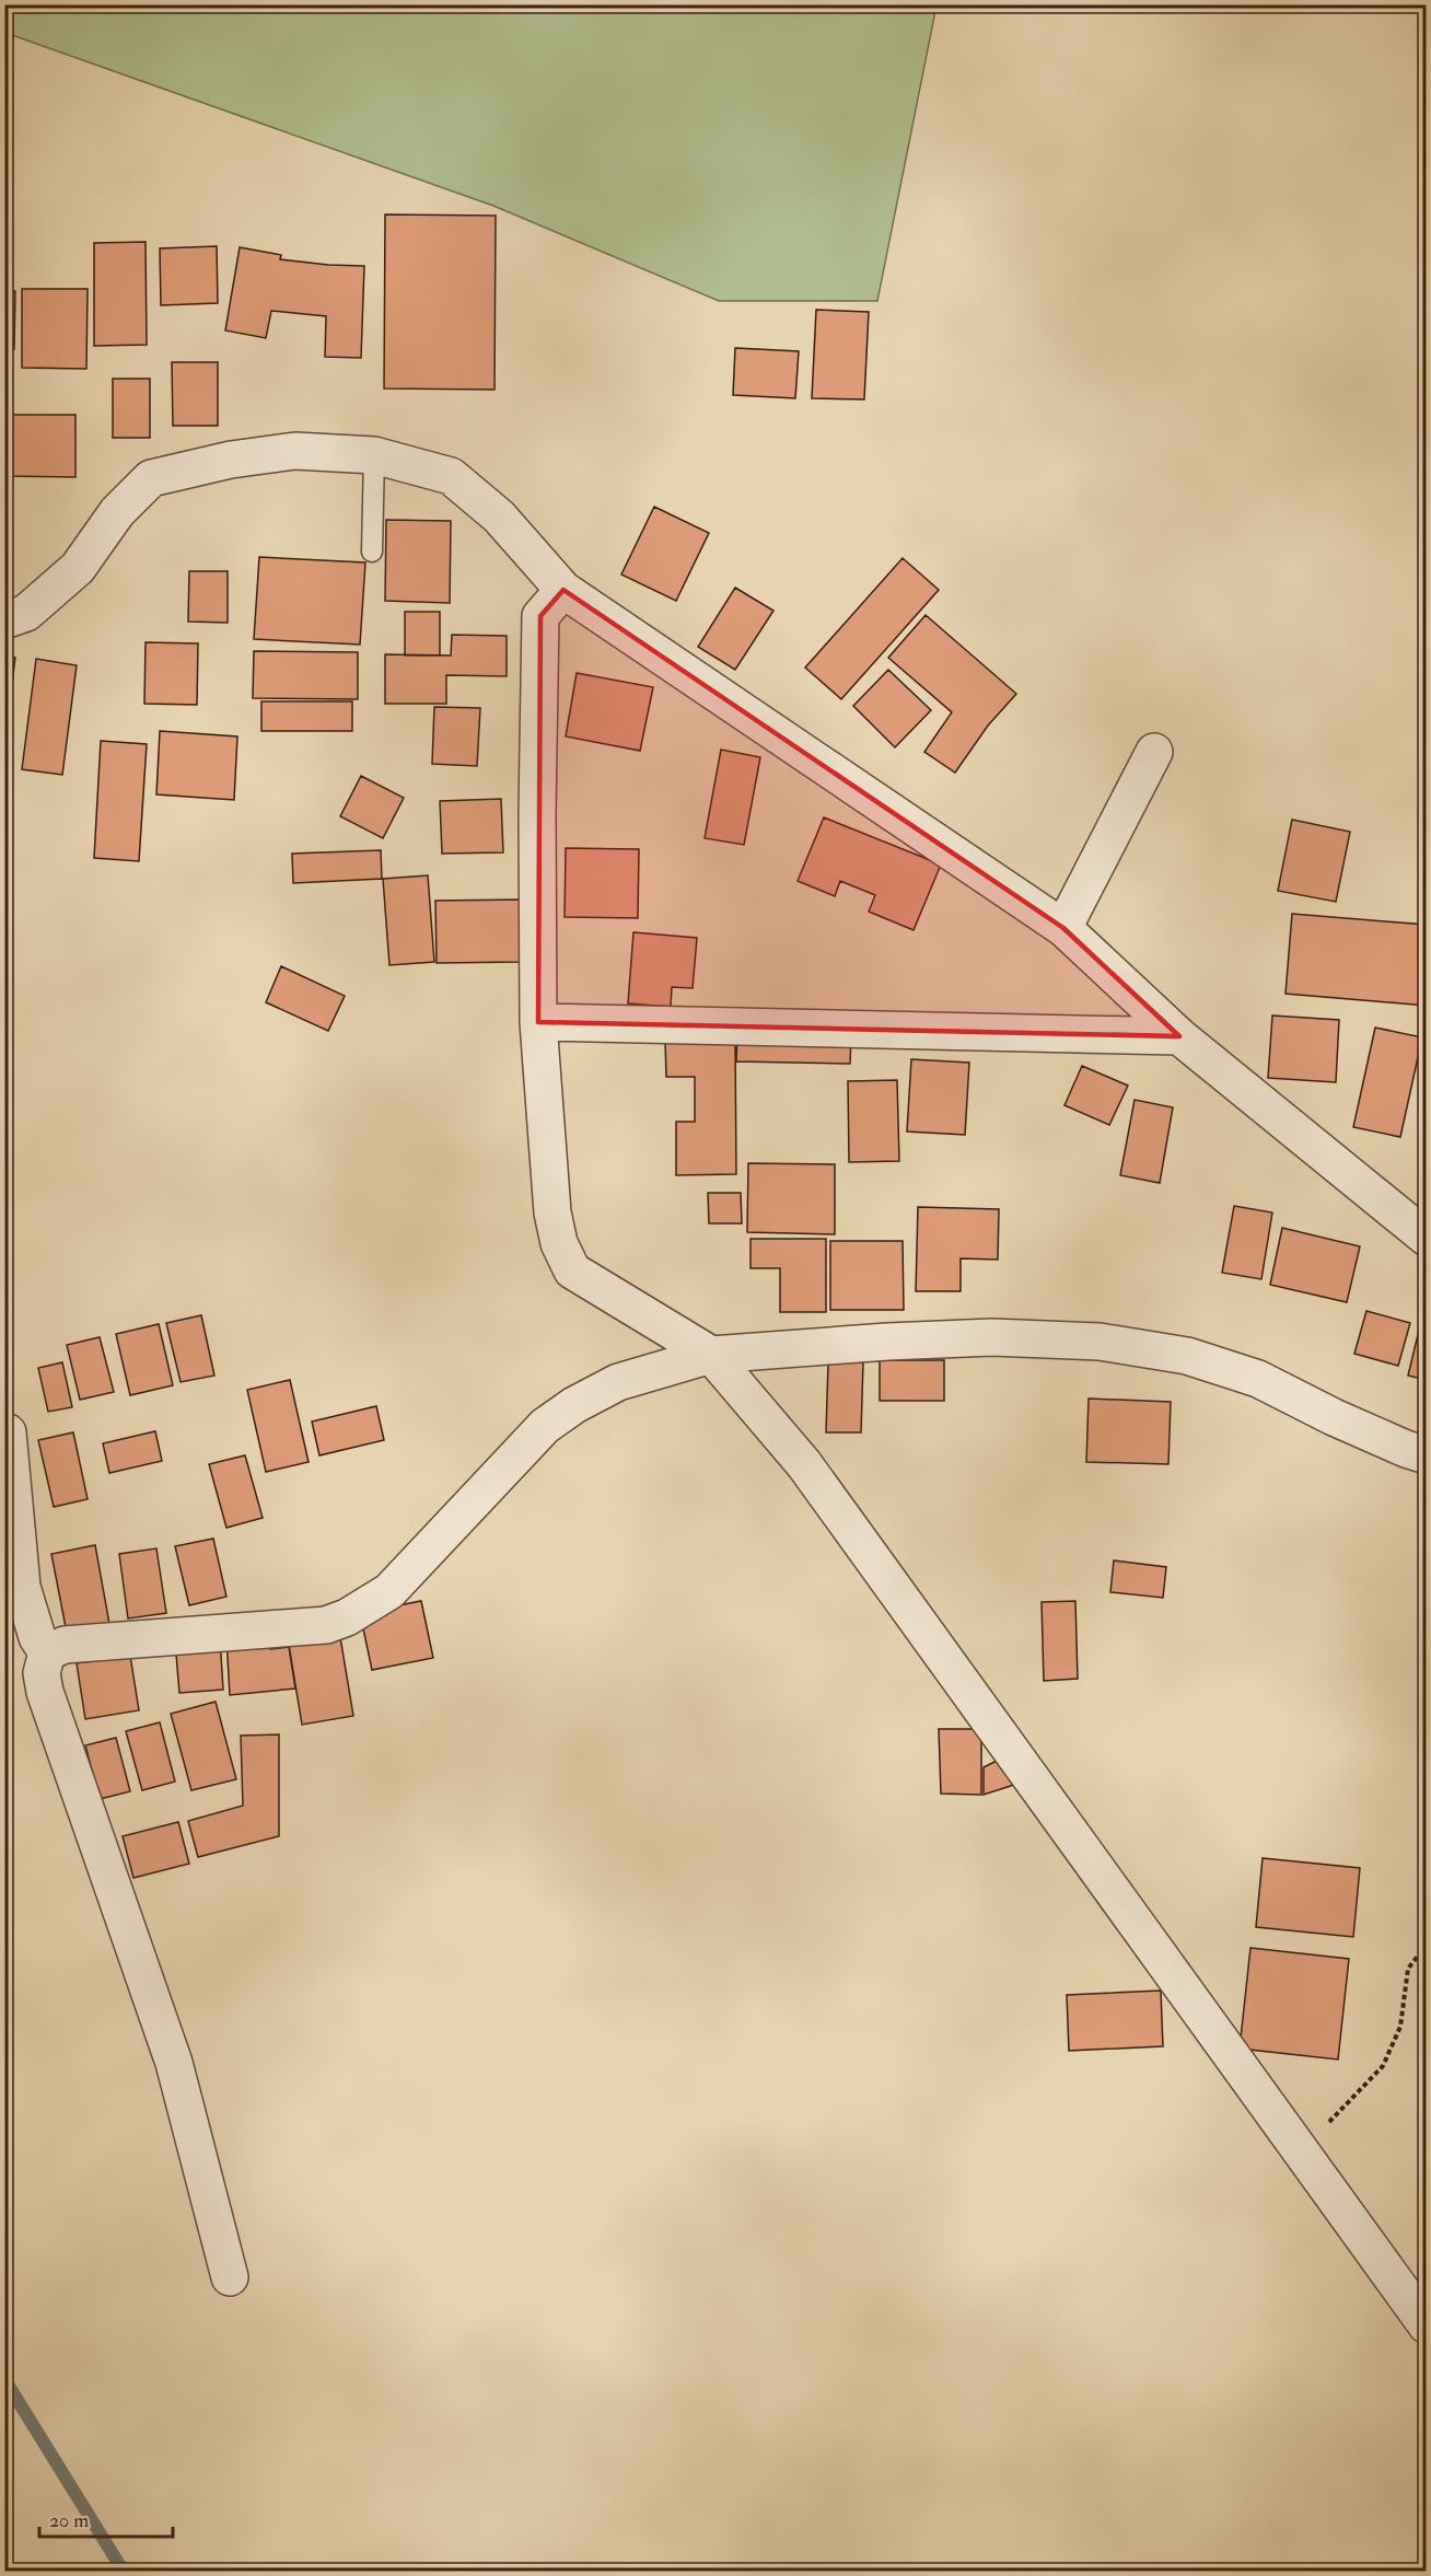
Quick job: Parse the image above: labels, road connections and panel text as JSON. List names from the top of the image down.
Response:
{
  "scale_bar": "20 m"
}
